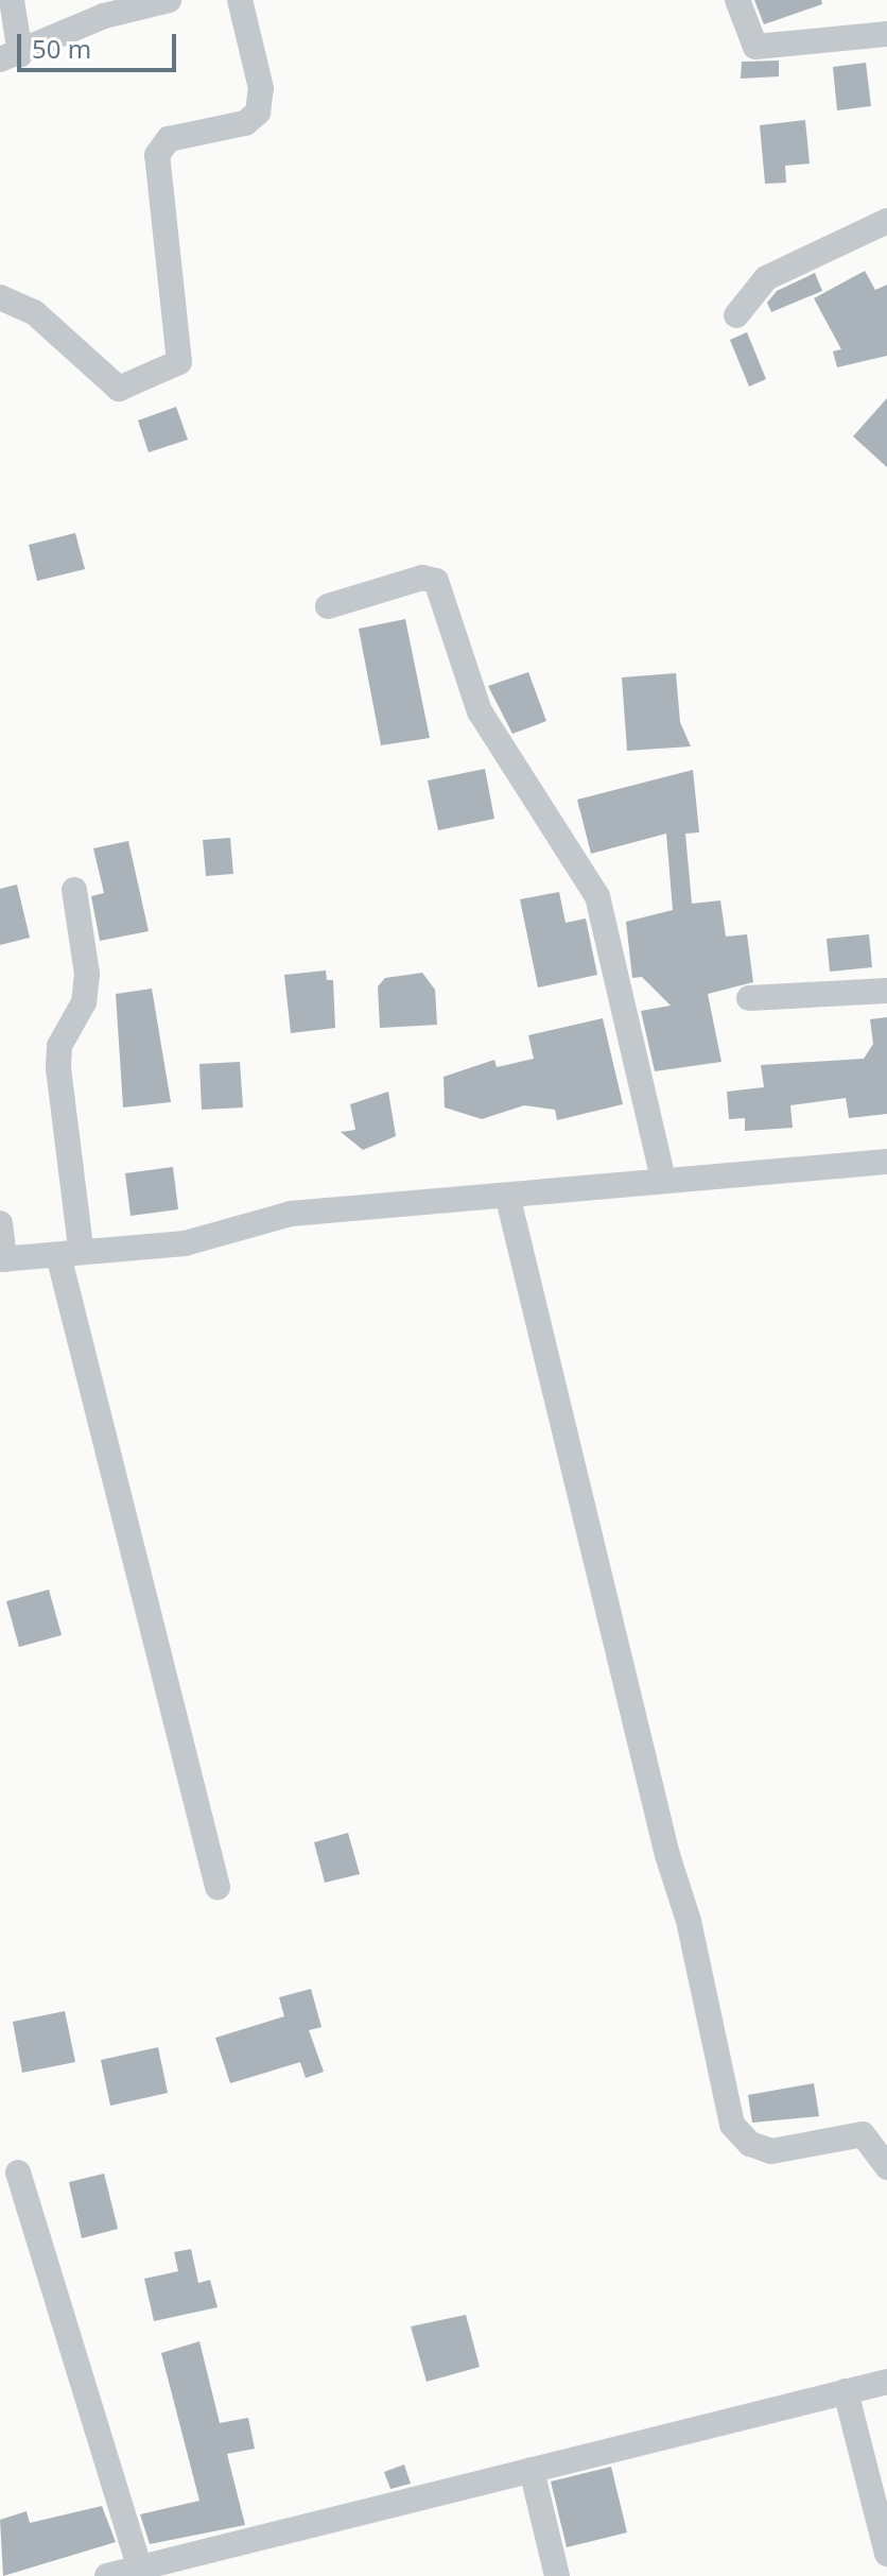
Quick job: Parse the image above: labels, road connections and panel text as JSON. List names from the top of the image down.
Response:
{
  "scale_bar": "50 m"
}
